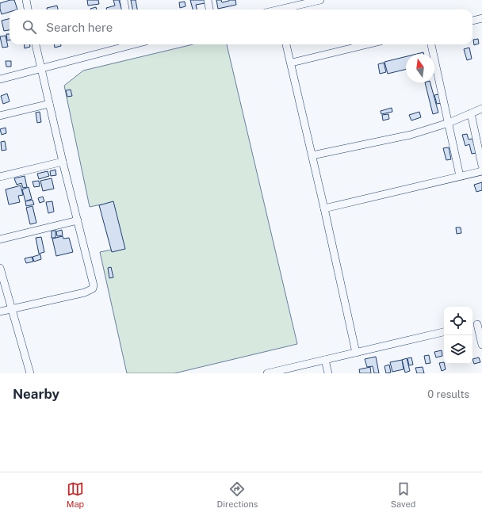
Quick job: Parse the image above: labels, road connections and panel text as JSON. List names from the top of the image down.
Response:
{
  "north": "top",
  "page": {
    "search": "Search here",
    "heading": ["Nearby", "0 results"],
    "nav": ["Map", "Directions", "Saved"]
  }
}
